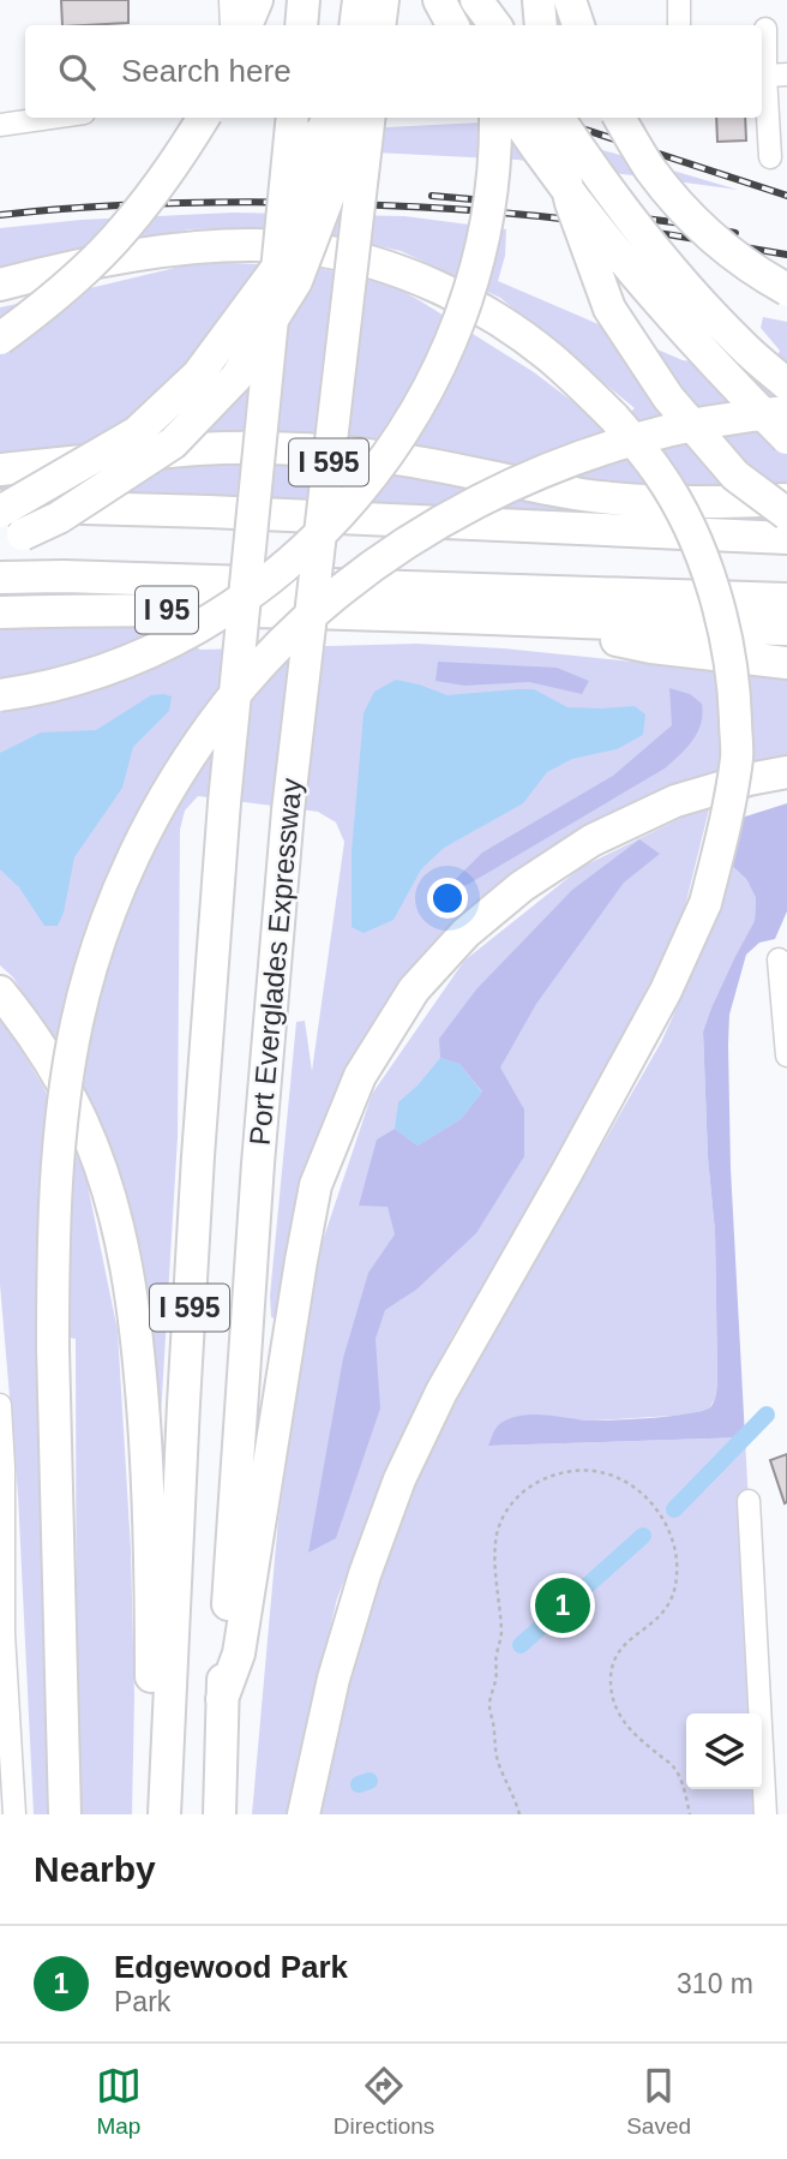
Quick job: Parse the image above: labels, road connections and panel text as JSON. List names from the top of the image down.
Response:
{
  "streets": {
    "highway": ["I 595", "I 95", "Port Everglades Expressway"]
  },
  "page": {
    "search": "Search here",
    "pins": "1",
    "heading": "Nearby",
    "list": [
      {
        "mark": "1",
        "name": "Edgewood Park",
        "note": "Park",
        "value": "310 m"
      }
    ],
    "nav": ["Map", "Directions", "Saved"]
  }
}
